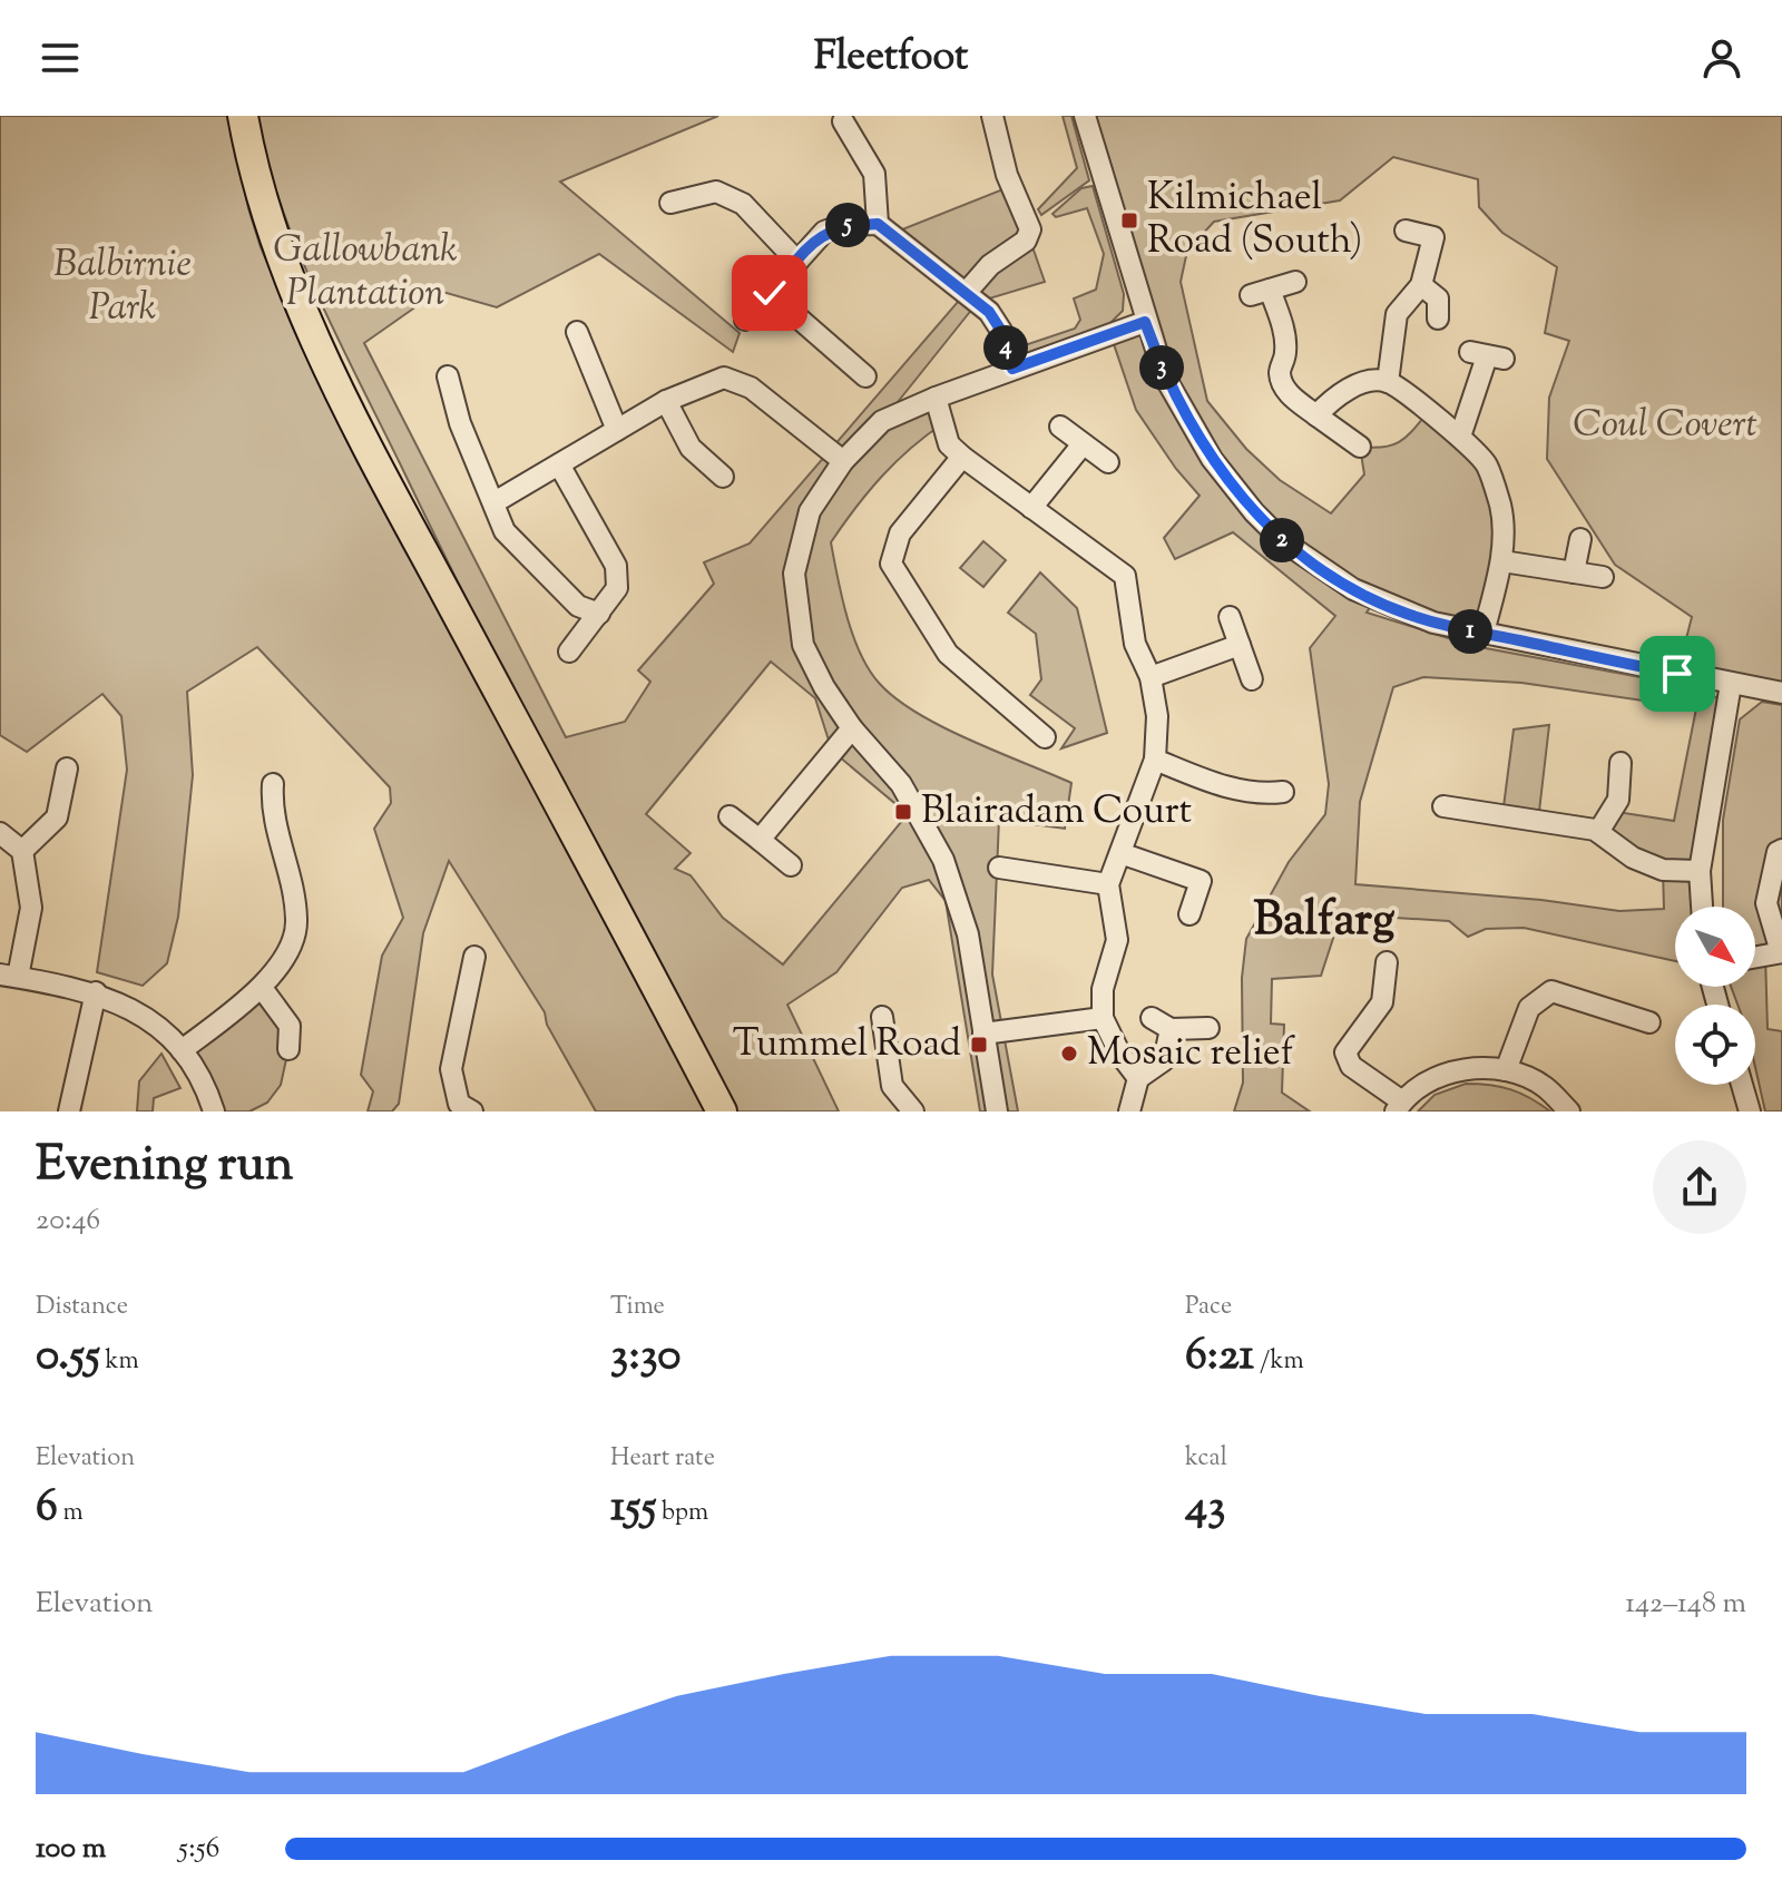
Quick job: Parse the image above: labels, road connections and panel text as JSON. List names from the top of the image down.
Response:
{
  "districts": ["Balfarg"],
  "parks": ["Gallowbank Plantation", "Balbirnie Park", "Coul Covert"],
  "places": {
    "transit": ["Kilmichael Road (South)", "Blairadam Court", "Tummel Road"],
    "other": ["Mosaic relief"]
  },
  "north": "bottom right",
  "page": {
    "header": "Fleetfoot",
    "pins": [
      "5",
      "4",
      "3",
      "2",
      "1"
    ],
    "heading": ["Evening run", "20:46"],
    "stats": [
      ["Distance", "0.55 km"],
      ["Time", "3:30"],
      ["Pace", "6:21 /km"],
      ["Elevation", "6 m"],
      ["Heart rate", "155 bpm"],
      ["kcal", "43"]
    ],
    "chart": ["Elevation", "142–148 m"],
    "list": [
      {
        "name": "100 m",
        "note": "5:56"
      }
    ]
  }
}
